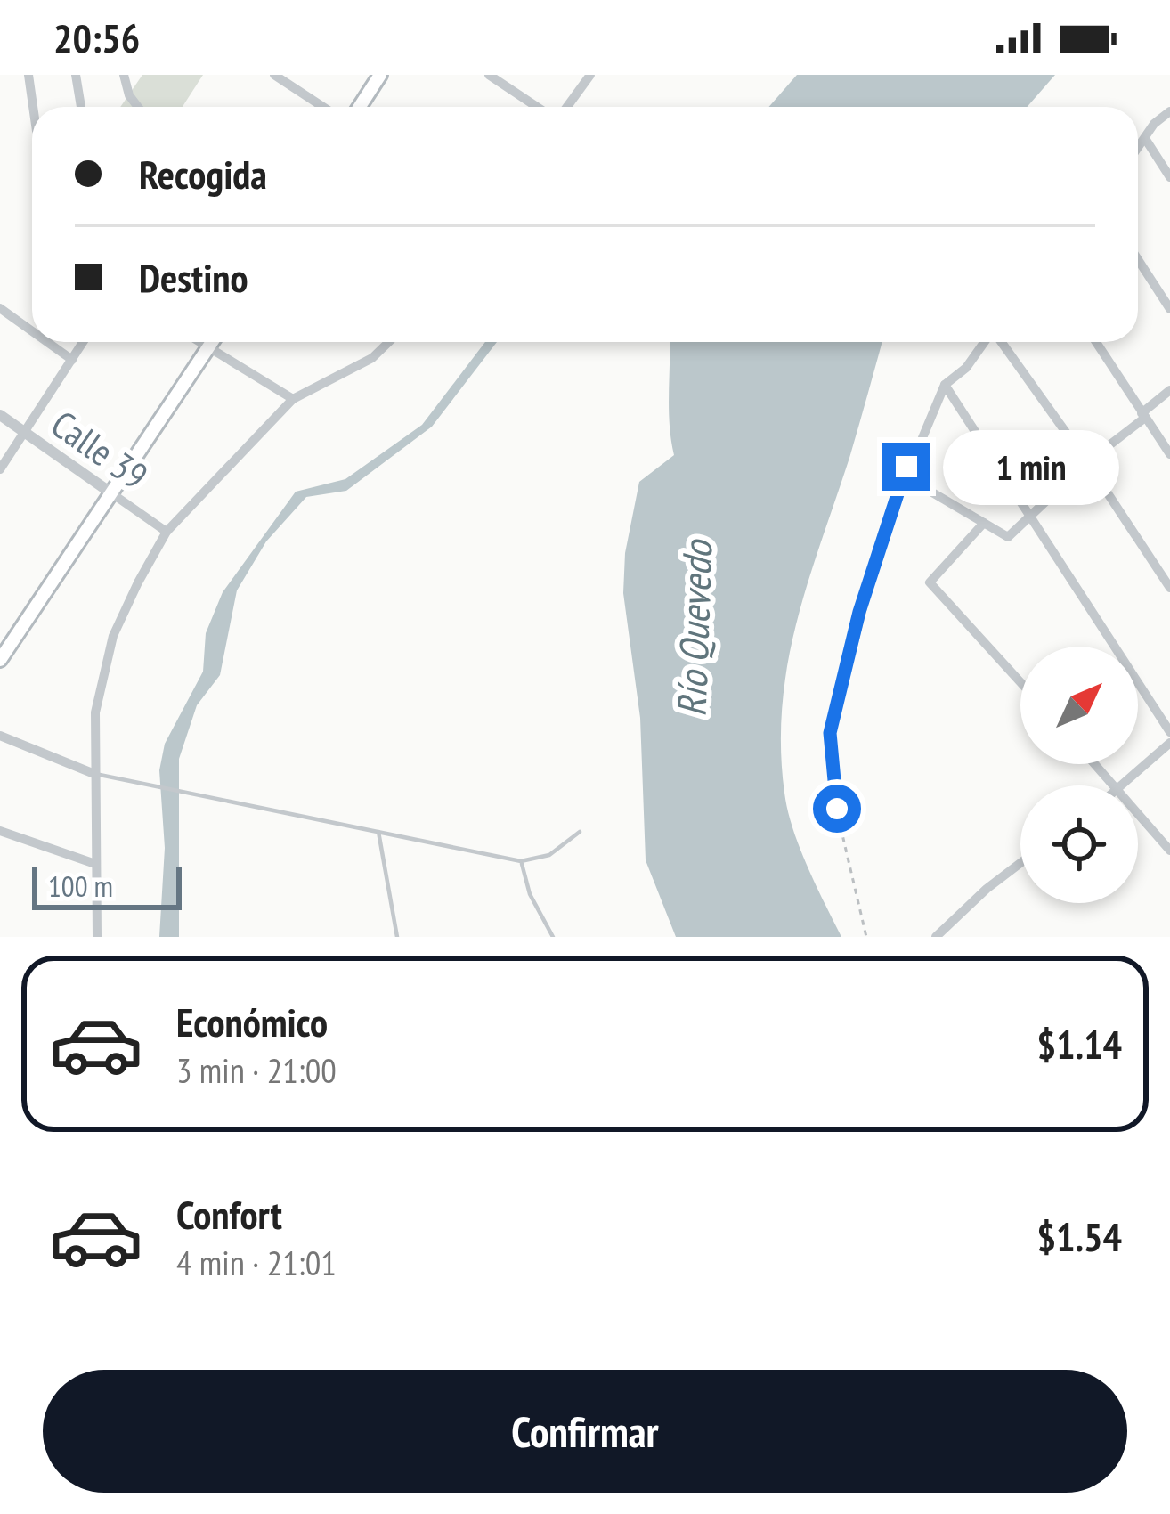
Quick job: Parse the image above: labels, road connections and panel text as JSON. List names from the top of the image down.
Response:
{
  "streets": {
    "street": ["Calle 39"]
  },
  "water": ["Río Quevedo"],
  "scale_bar": "100 m",
  "north": "top right",
  "page": {
    "status": "20:56",
    "banner": ["Recogida", "Destino"],
    "bubble": "1 min",
    "scale": "100 m",
    "list": [
      {
        "name": "Económico",
        "note": "3 min · 21:00",
        "value": "$1.14"
      },
      {
        "name": "Confort",
        "note": "4 min · 21:01",
        "value": "$1.54"
      }
    ],
    "buttons": "Confirmar"
  }
}
